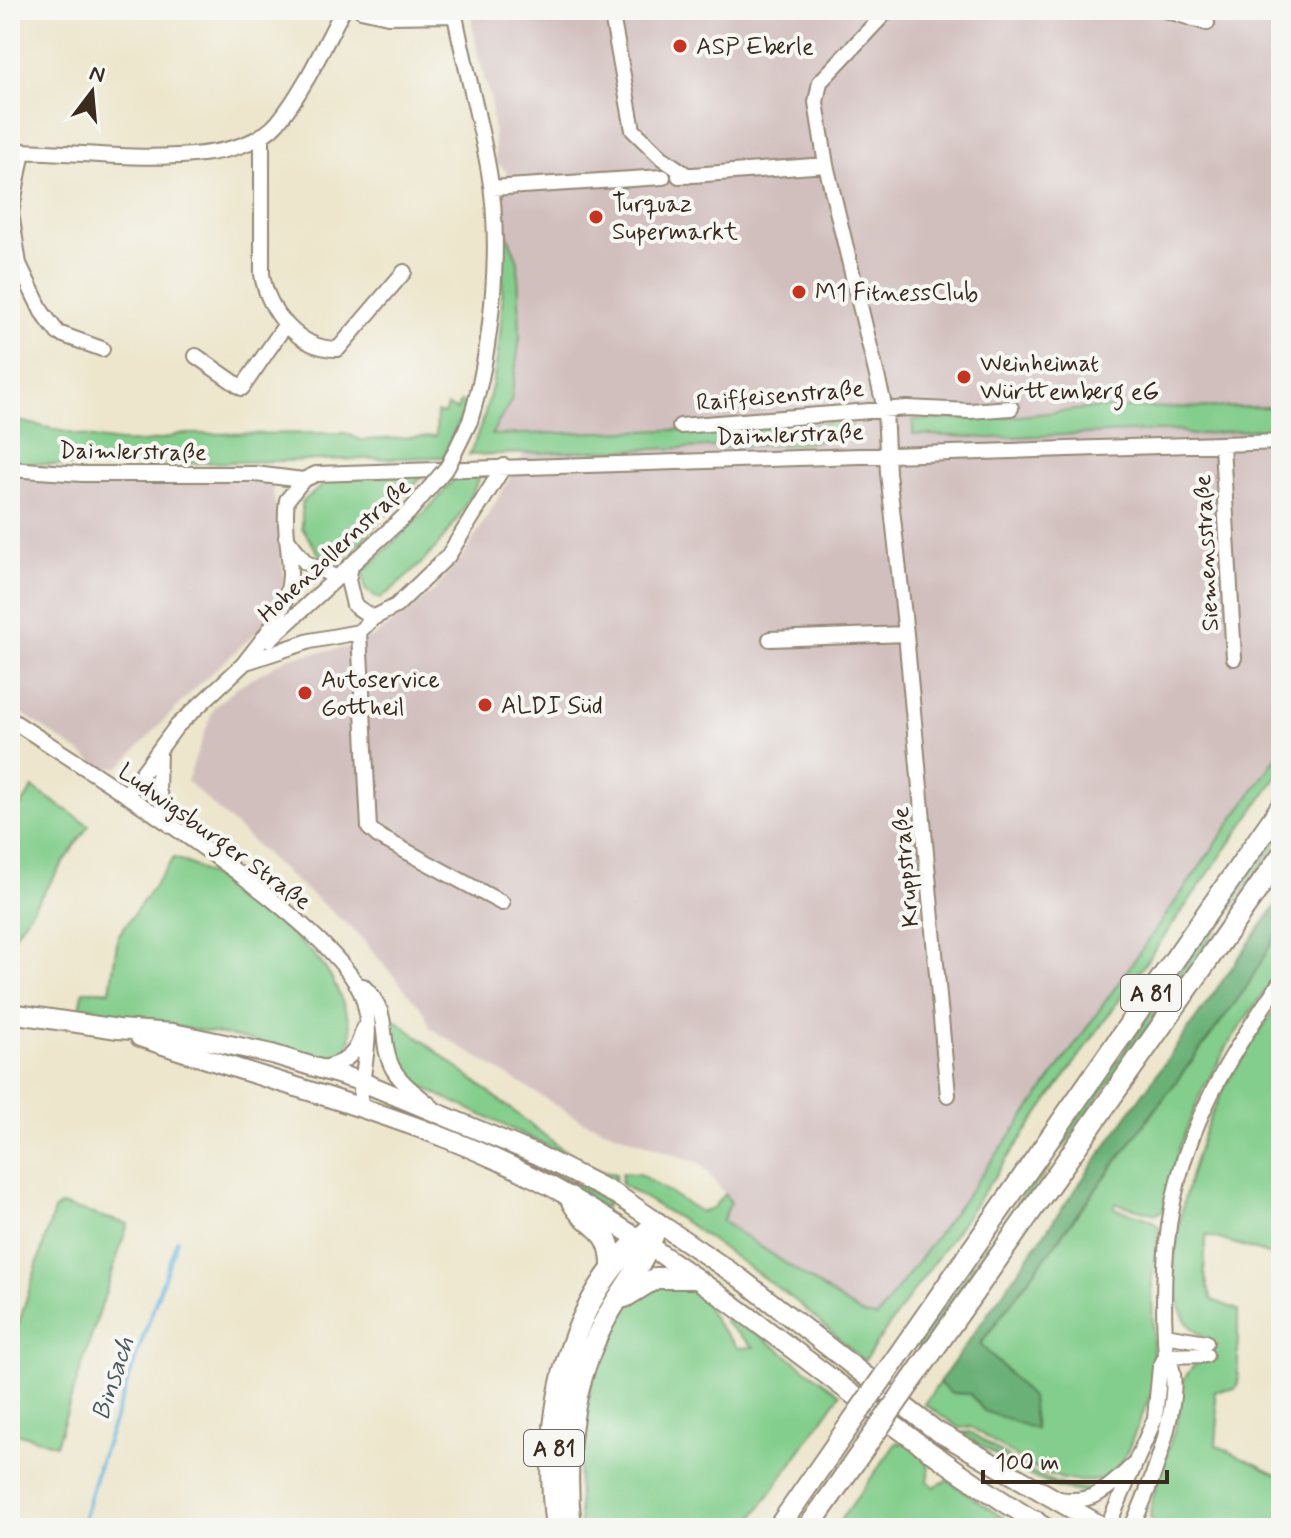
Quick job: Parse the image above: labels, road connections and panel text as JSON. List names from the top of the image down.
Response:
{
  "streets": {
    "highway": ["A 81"],
    "street": [
      "Raiffeisenstraße",
      "Daimlerstraße",
      "Hohenzollernstraße",
      "Siemensstraße",
      "Ludwigsburger Straße",
      "Kruppstraße"
    ]
  },
  "crossings": [
    ["Raiffeisenstraße", "Daimlerstraße"],
    ["Raiffeisenstraße", "Kruppstraße"],
    ["Daimlerstraße", "Siemensstraße"],
    ["Hohenzollernstraße", "Ludwigsburger Straße"]
  ],
  "water": ["Binsach"],
  "places": [
    "ASP Eberle",
    "Turquaz Supermarkt",
    "M1 FitnessClub",
    "Weinheimat Württemberg eG",
    "Autoservice Gottheil",
    "ALDI Süd"
  ],
  "scale_bar": "100 m",
  "north": "top"
}
